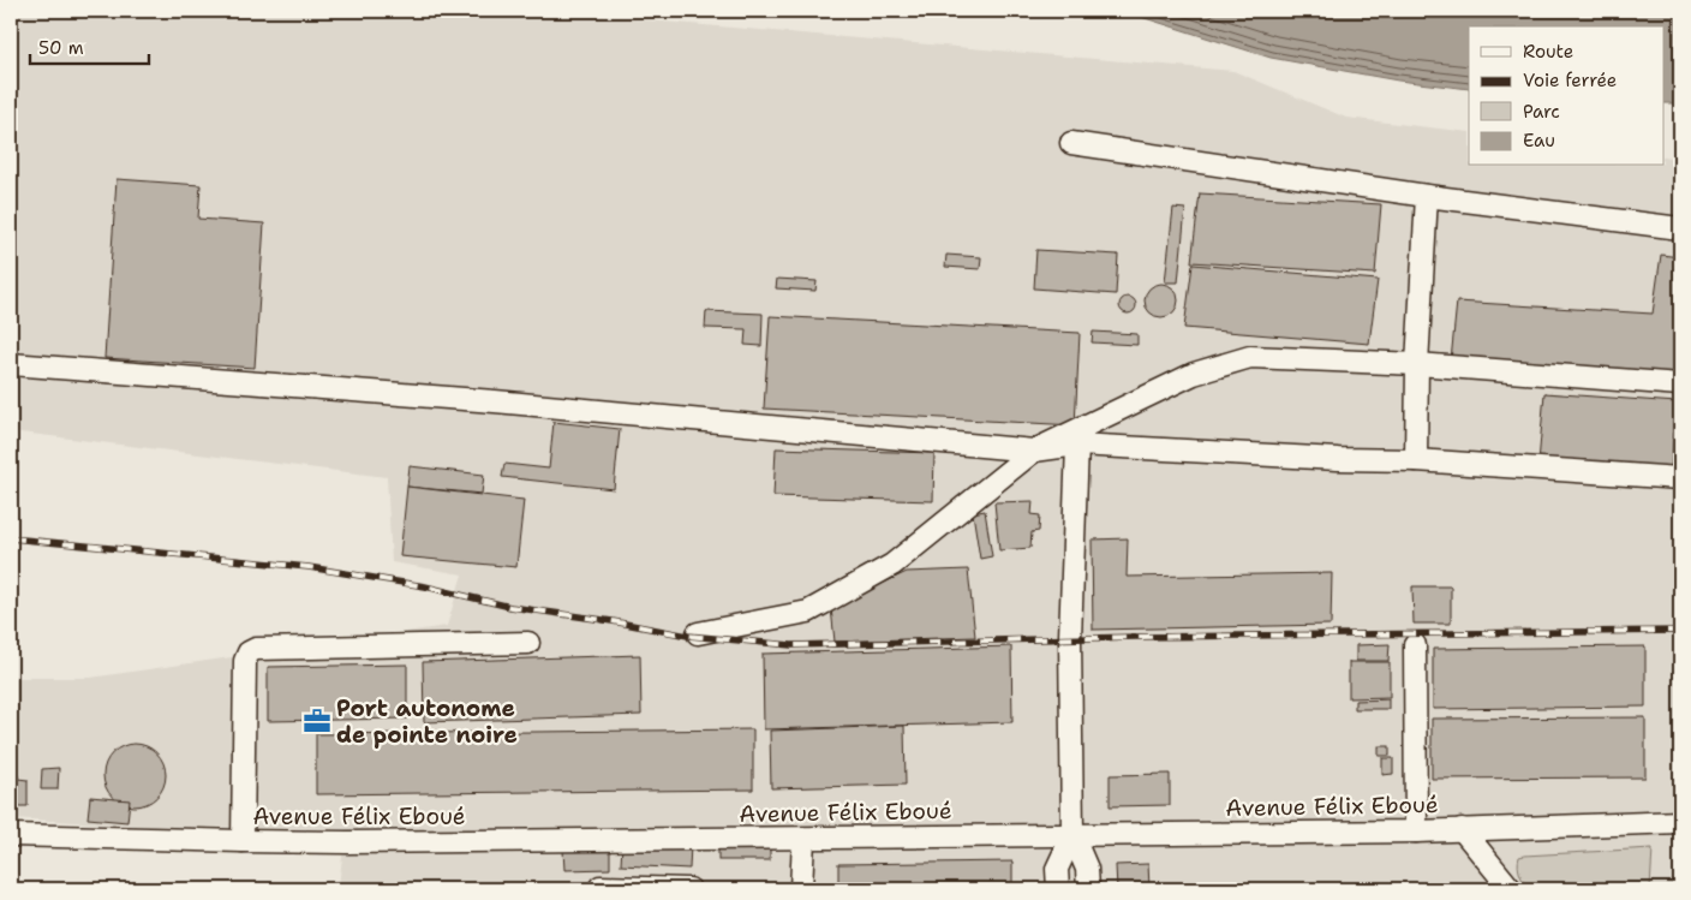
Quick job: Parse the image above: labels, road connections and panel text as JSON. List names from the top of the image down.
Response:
{
  "streets": {
    "street": ["Avenue Félix Eboué"]
  },
  "places": {
    "office": ["Port autonome de pointe noire"]
  },
  "legend": [
    "Route",
    "Voie ferrée",
    "Parc",
    "Eau"
  ],
  "scale_bar": "50 m"
}
